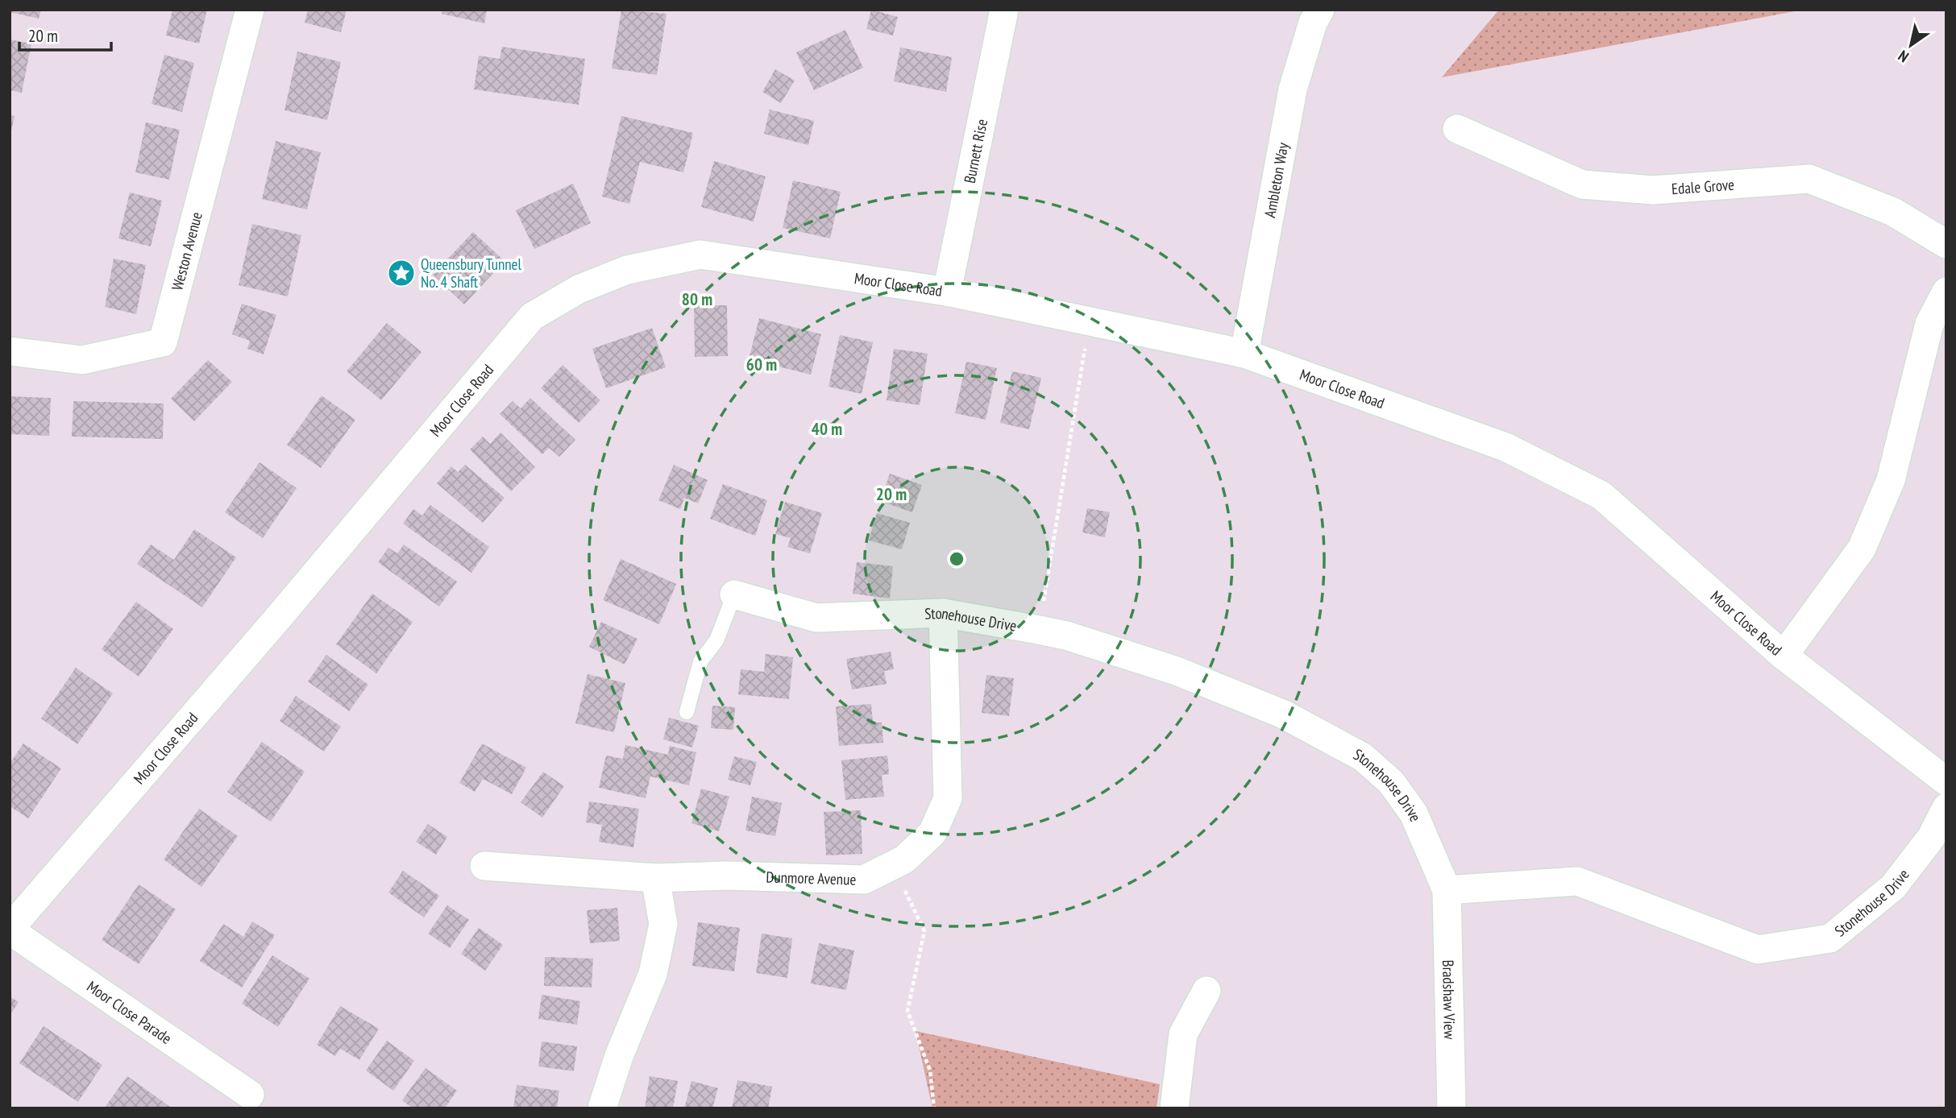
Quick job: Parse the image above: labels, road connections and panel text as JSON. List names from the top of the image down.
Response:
{
  "streets": {
    "street": [
      "Burnett Rise",
      "Ambleton Way",
      "Edale Grove",
      "Weston Avenue",
      "Moor Close Road",
      "Stonehouse Drive",
      "Dunmore Avenue",
      "Bradshaw View",
      "Moor Close Parade"
    ]
  },
  "crossings": [
    ["Burnett Rise", "Moor Close Road"],
    ["Ambleton Way", "Moor Close Road"],
    ["Moor Close Road", "Moor Close Parade"],
    ["Stonehouse Drive", "Dunmore Avenue"],
    ["Stonehouse Drive", "Bradshaw View"]
  ],
  "places": {
    "place": ["Queensbury Tunnel No. 4 Shaft"]
  },
  "scale_bar": "20 m",
  "north": "bottom left",
  "rings": [
    "80 m",
    "60 m",
    "40 m",
    "20 m"
  ]
}
